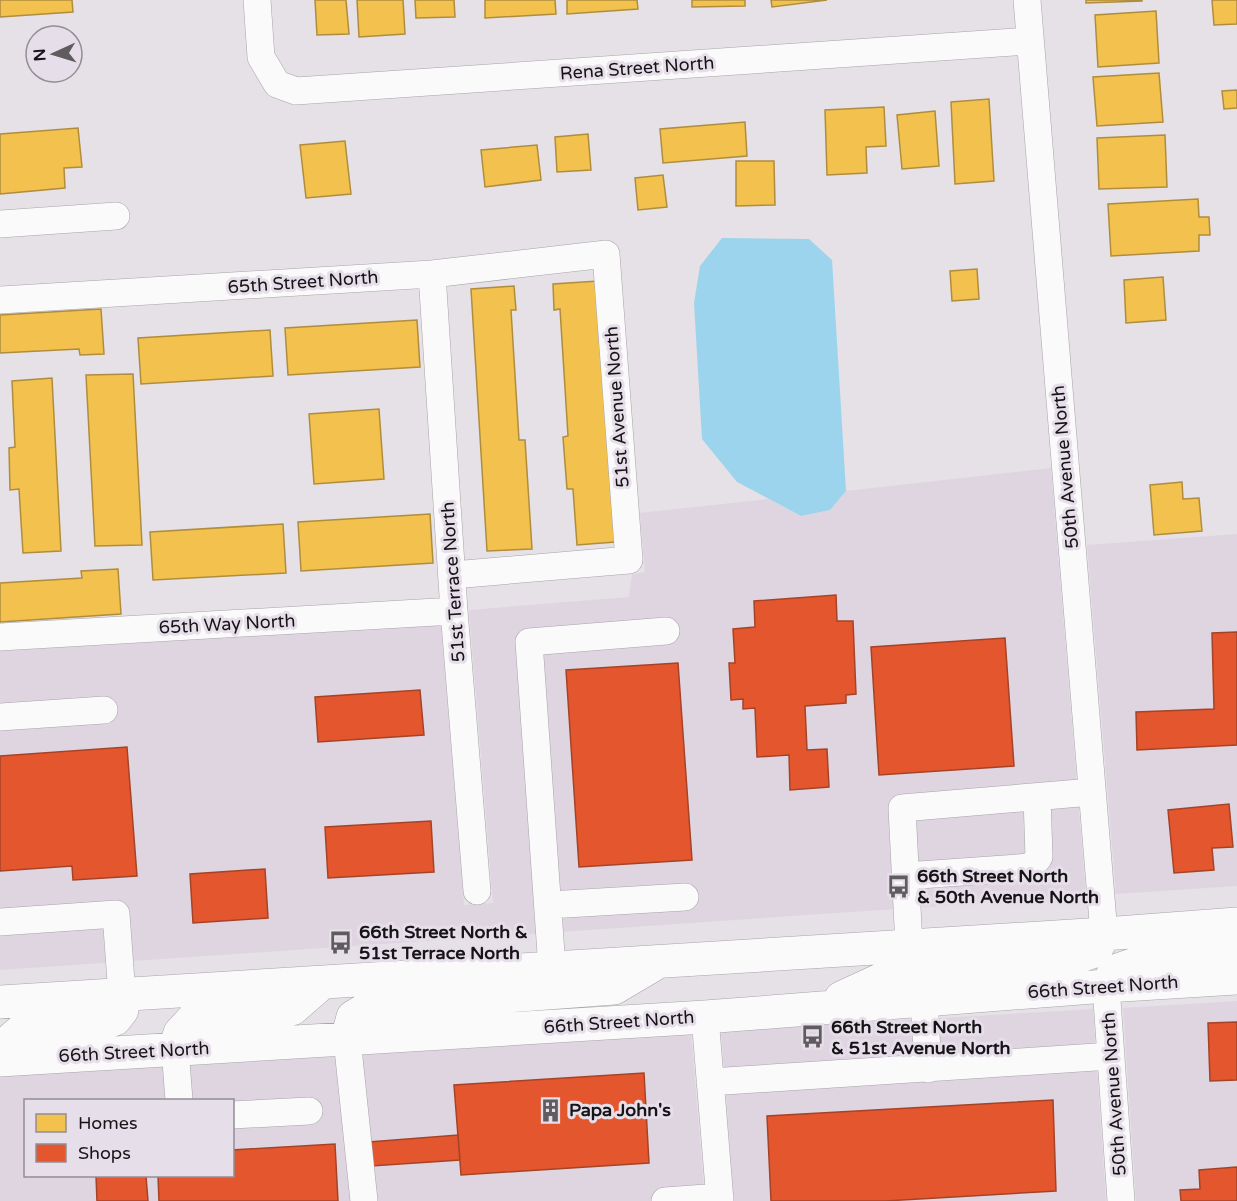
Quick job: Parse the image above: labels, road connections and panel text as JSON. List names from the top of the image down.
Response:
{
  "streets": {
    "main road": ["66th Street North"],
    "street": [
      "Rena Street North",
      "65th Street North",
      "51st Avenue North",
      "50th Avenue North",
      "51st Terrace North",
      "65th Way North"
    ]
  },
  "crossings": [
    ["Rena Street North", "50th Avenue North"],
    ["65th Street North", "51st Avenue North"],
    ["65th Street North", "51st Terrace North"],
    ["51st Avenue North", "51st Terrace North"],
    ["50th Avenue North", "66th Street North"],
    ["51st Terrace North", "65th Way North"]
  ],
  "places": {
    "bus stop": ["66th Street North & 50th Avenue North", "66th Street North & 51st Terrace North", "66th Street North & 51st Avenue North"],
    "building": ["Papa John's"]
  },
  "legend": ["Homes", "Shops"],
  "north": "left"
}
